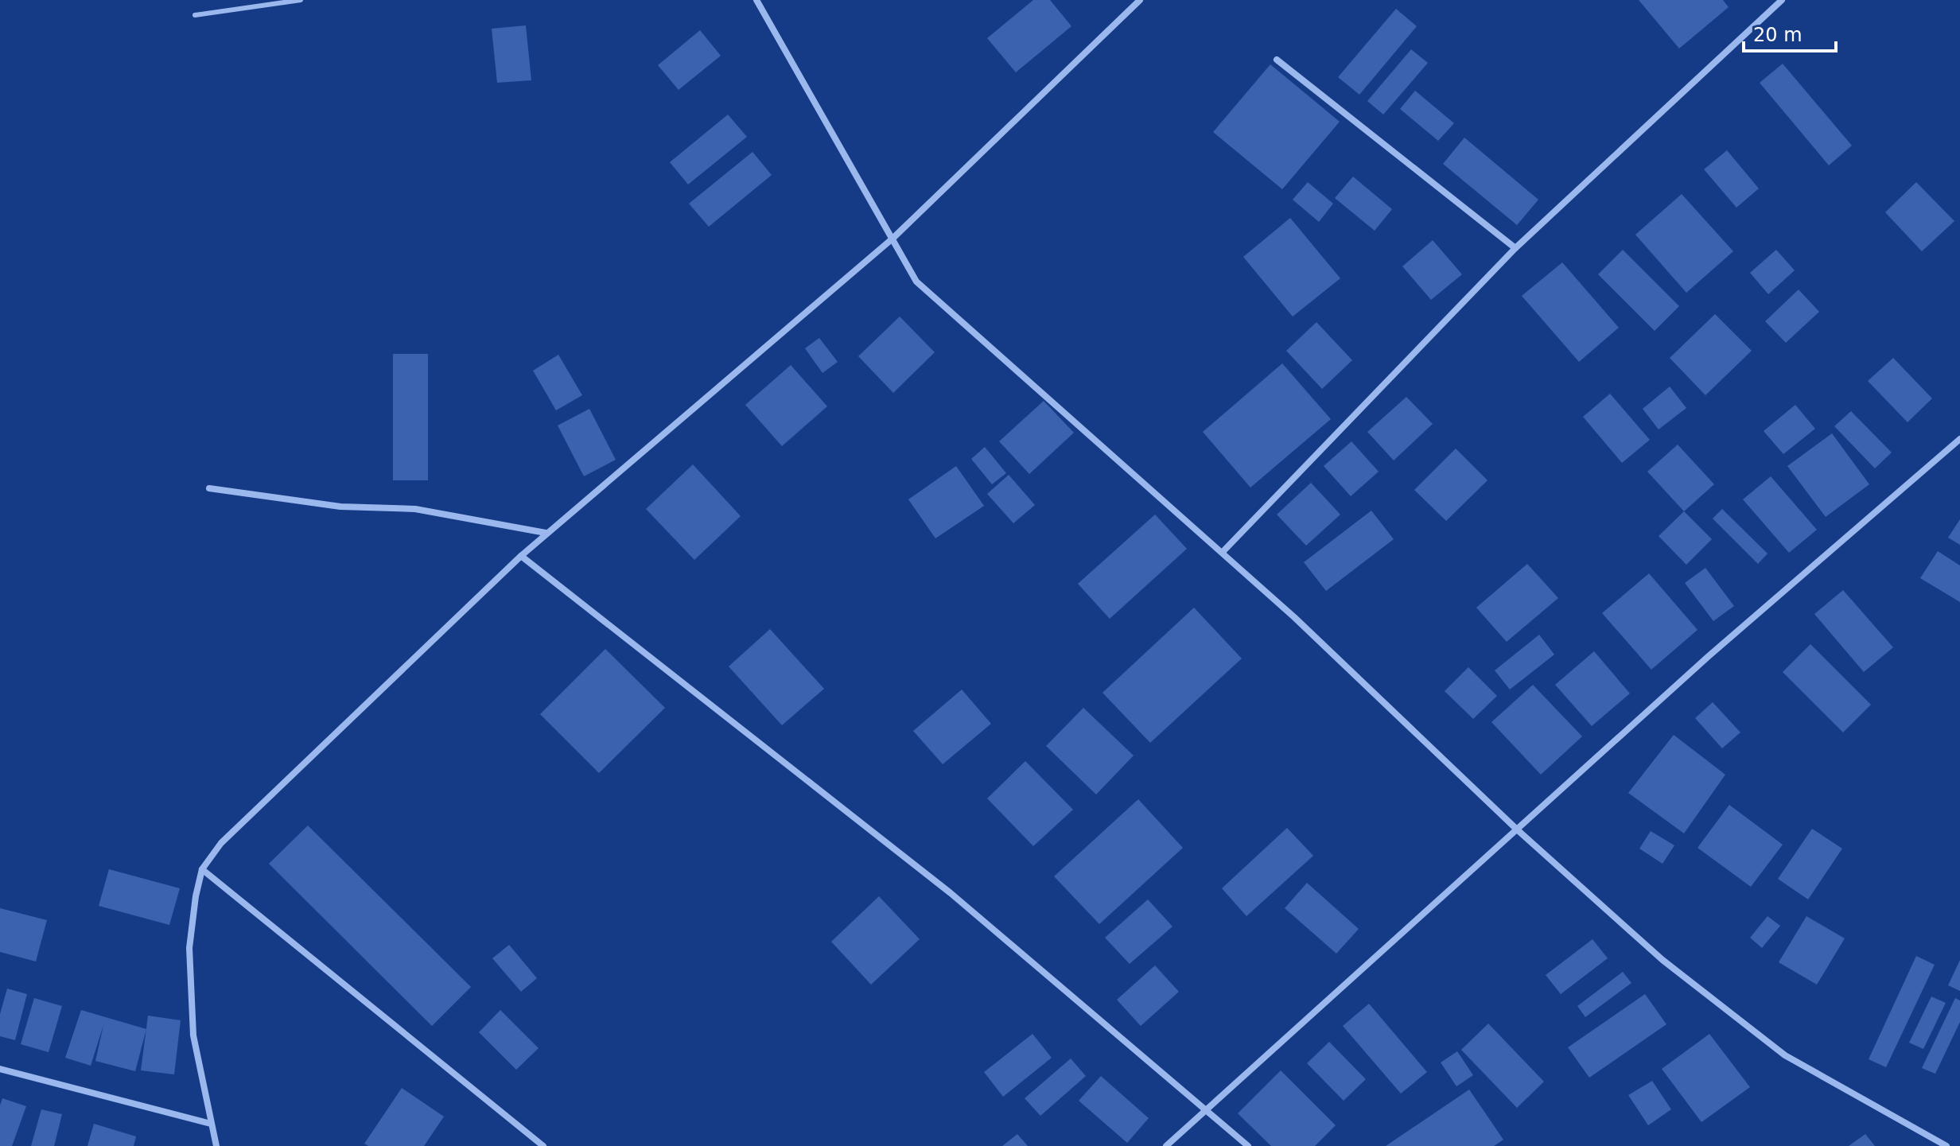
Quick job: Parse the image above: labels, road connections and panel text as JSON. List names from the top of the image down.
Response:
{
  "scale_bar": "20 m"
}
